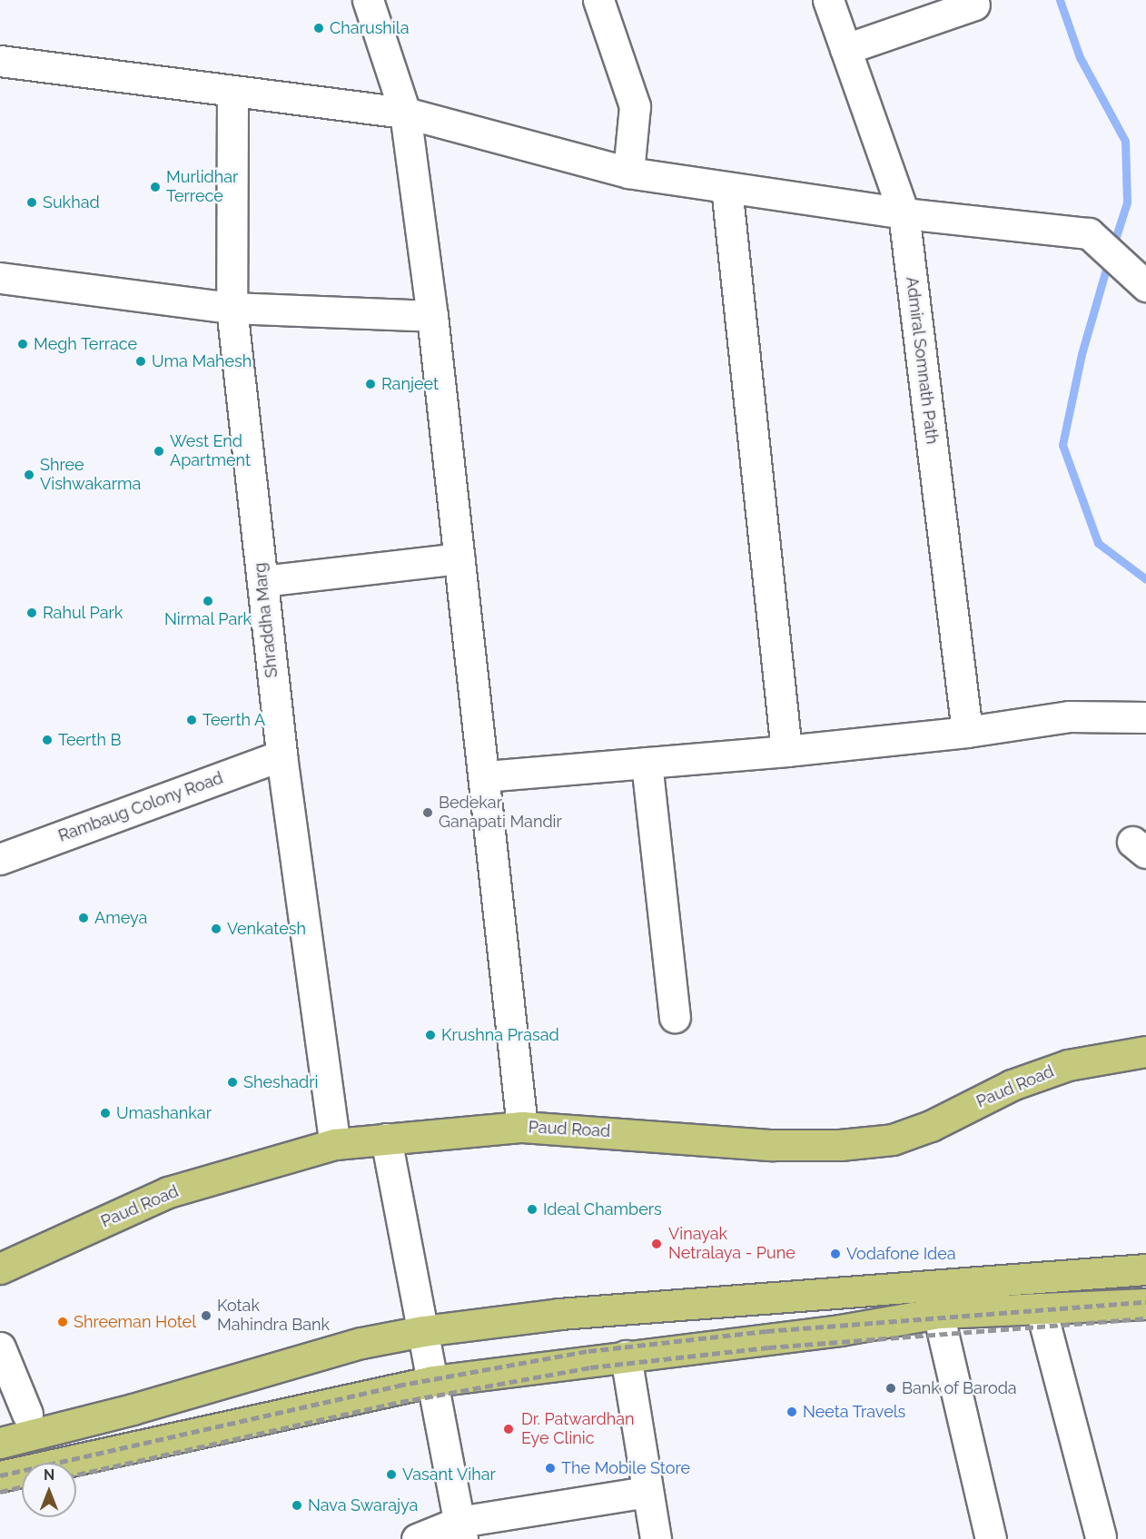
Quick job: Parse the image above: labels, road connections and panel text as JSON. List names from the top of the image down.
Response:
{
  "streets": {
    "main road": ["Paud Road"],
    "street": ["Admiral Somnath Path", "Shraddha Marg", "Rambaug Colony Road"]
  },
  "crossings": [
    ["Shraddha Marg", "Rambaug Colony Road"],
    ["Shraddha Marg", "Paud Road"]
  ],
  "places": [
    "Charushila",
    "Murlidhar Terrece",
    "Sukhad",
    "Megh Terrace",
    "Uma Mahesh",
    "Ranjeet",
    "West End Apartment",
    "Shree Vishwakarma",
    "Nirmal Park",
    "Rahul Park",
    "Teerth A",
    "Teerth B",
    "Bedekar Ganapati Mandir",
    "Ameya",
    "Venkatesh",
    "Krushna Prasad",
    "Sheshadri",
    "Umashankar",
    "Ideal Chambers",
    "Vinayak Netralaya - Pune",
    "Vodafone Idea",
    "Kotak Mahindra Bank",
    "Shreeman Hotel",
    "Bank of Baroda",
    "Neeta Travels",
    "Dr. Patwardhan Eye Clinic",
    "The Mobile Store",
    "Vasant Vihar",
    "Nava Swarajya"
  ],
  "north": "top"
}
